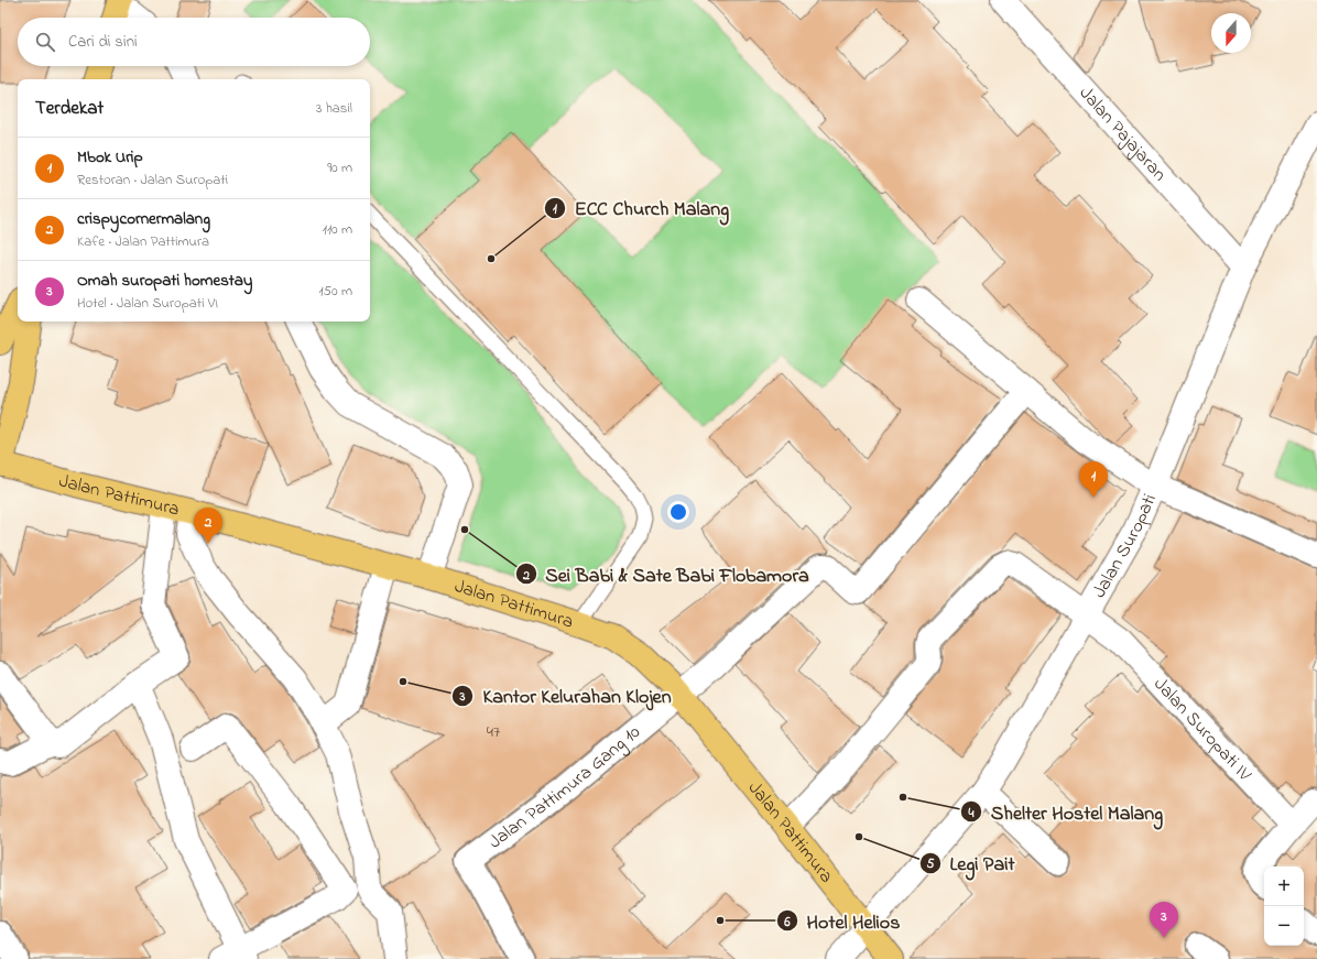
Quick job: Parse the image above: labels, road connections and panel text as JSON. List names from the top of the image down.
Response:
{
  "streets": {
    "main road": ["Jalan Pattimura"],
    "street": [
      "Jalan Pajajaran",
      "Jalan Suropati",
      "Jalan Suropati IV",
      "Jalan Pattimura Gang 10"
    ]
  },
  "crossings": [
    ["Jalan Pajajaran", "Jalan Suropati"],
    ["Jalan Pattimura", "Jalan Suropati"],
    ["Jalan Pattimura", "Jalan Suropati IV"],
    ["Jalan Pattimura", "Jalan Pattimura Gang 10"],
    ["Jalan Suropati", "Jalan Suropati IV"]
  ],
  "places": [
    "ECC Church Malang",
    "Sei Babi & Sate Babi Flobamora",
    "Kantor Kelurahan Klojen",
    "Shelter Hostel Malang",
    "Legi Pait",
    "Hotel Helios"
  ],
  "house_numbers": ["47"],
  "north": "bottom",
  "page": {
    "search": "Cari di sini",
    "heading": ["Terdekat", "3 hasil"],
    "list": [
      {
        "mark": "1",
        "name": "Mbok Urip",
        "note": "Restoran · Jalan Suropati",
        "value": "90 m"
      },
      {
        "mark": "2",
        "name": "crispycornermalang",
        "note": "Kafe · Jalan Pattimura",
        "value": "110 m"
      },
      {
        "mark": "3",
        "name": "Omah suropati homestay",
        "note": "Hotel · Jalan Suropati VI",
        "value": "150 m"
      }
    ],
    "pins": ["1", "2", "3"],
    "map_buttons": ["+", "−"]
  }
}
